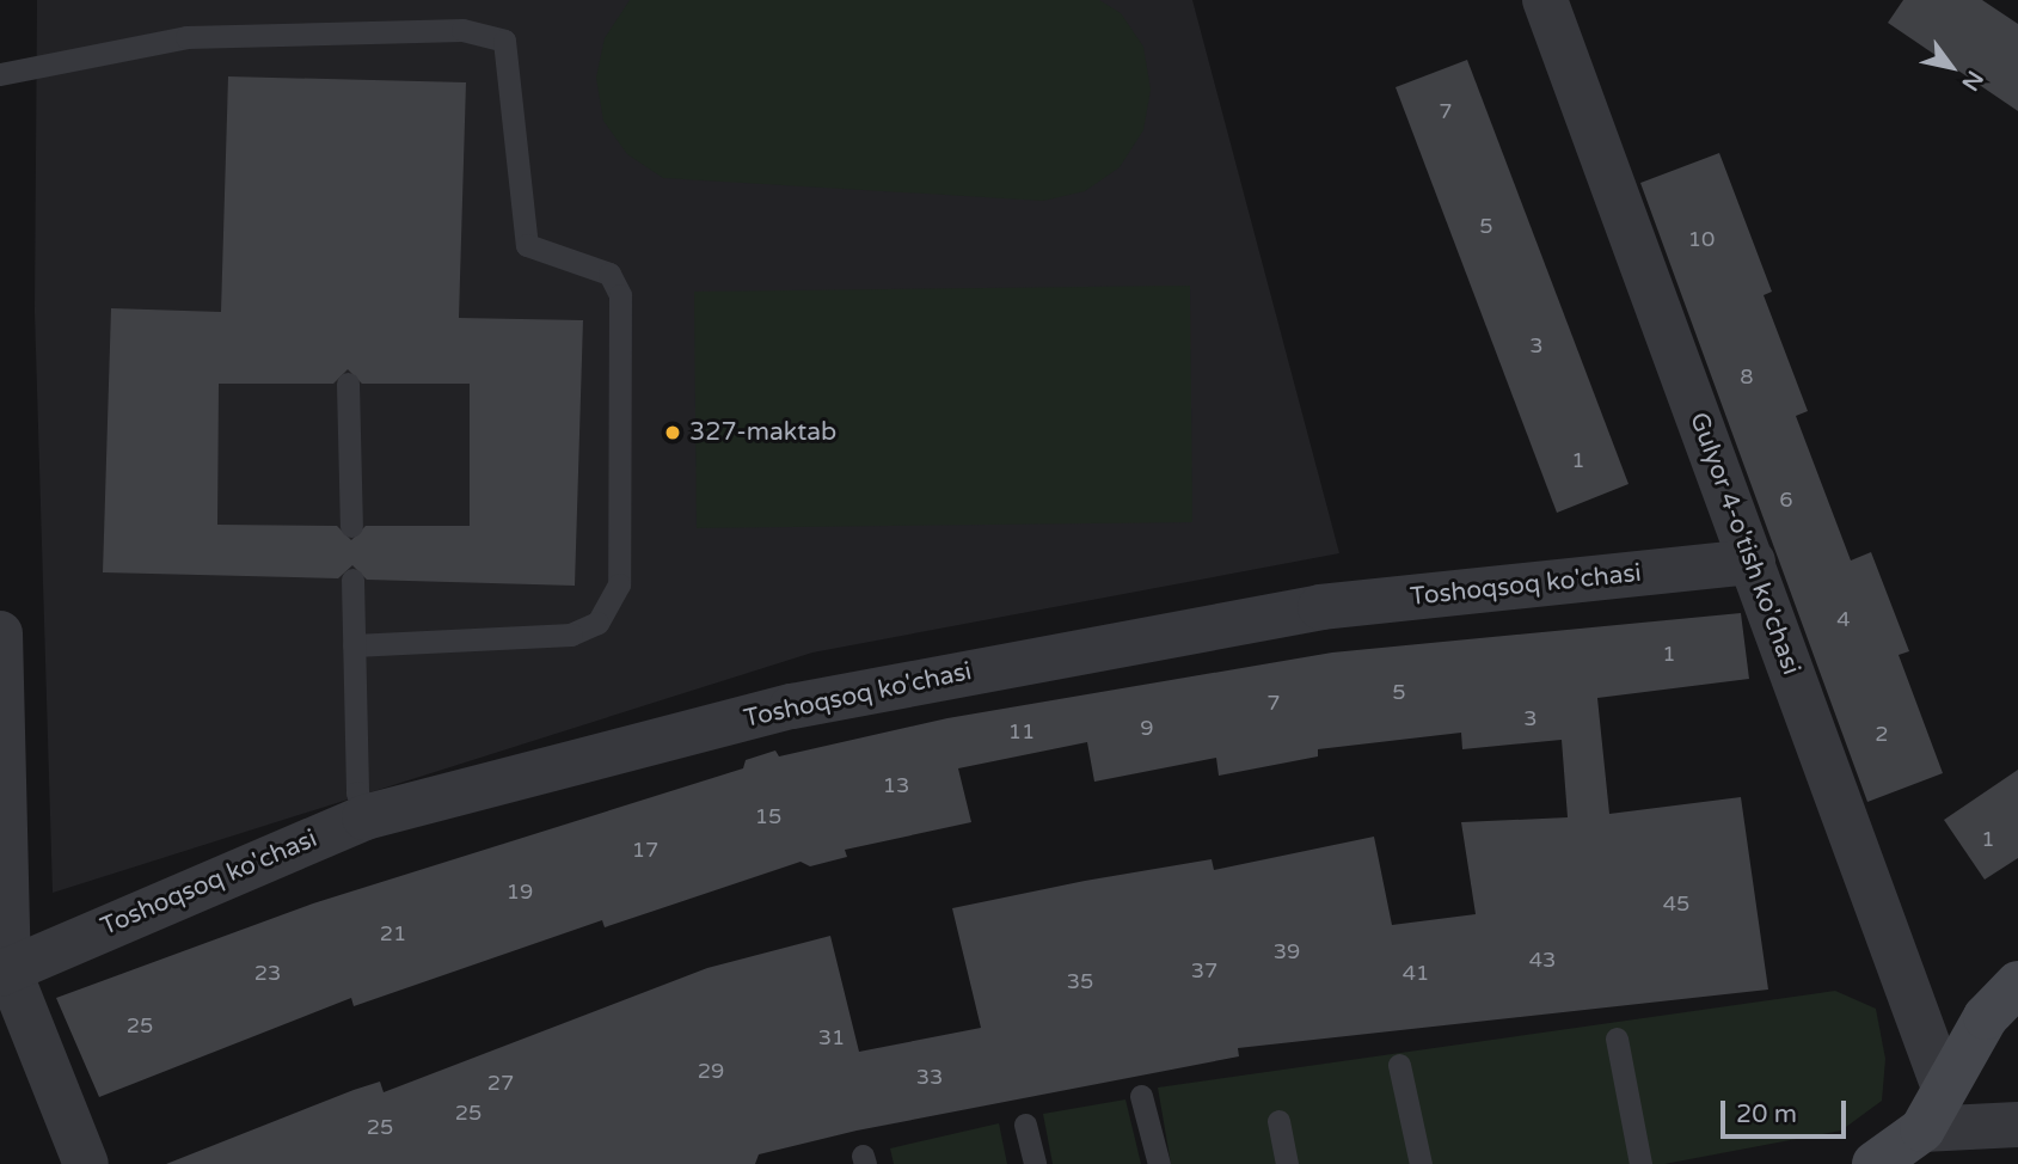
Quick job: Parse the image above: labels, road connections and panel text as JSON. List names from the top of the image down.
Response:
{
  "streets": {
    "street": ["Gulyor 4-o'tish ko'chasi", "Toshoqsoq ko'chasi"]
  },
  "crossings": [
    ["Gulyor 4-o'tish ko'chasi", "Toshoqsoq ko'chasi"]
  ],
  "places": ["327-maktab"],
  "house_numbers": [
    "7",
    "5",
    "10",
    "3",
    "8",
    "1",
    "6",
    "4",
    "1",
    "5",
    "7",
    "3",
    "9",
    "11",
    "2",
    "13",
    "15",
    "1",
    "17",
    "19",
    "45",
    "21",
    "39",
    "43",
    "37",
    "23",
    "41",
    "35",
    "25",
    "31",
    "29",
    "33",
    "27",
    "25",
    "25"
  ],
  "scale_bar": "20 m",
  "north": "bottom right"
}
